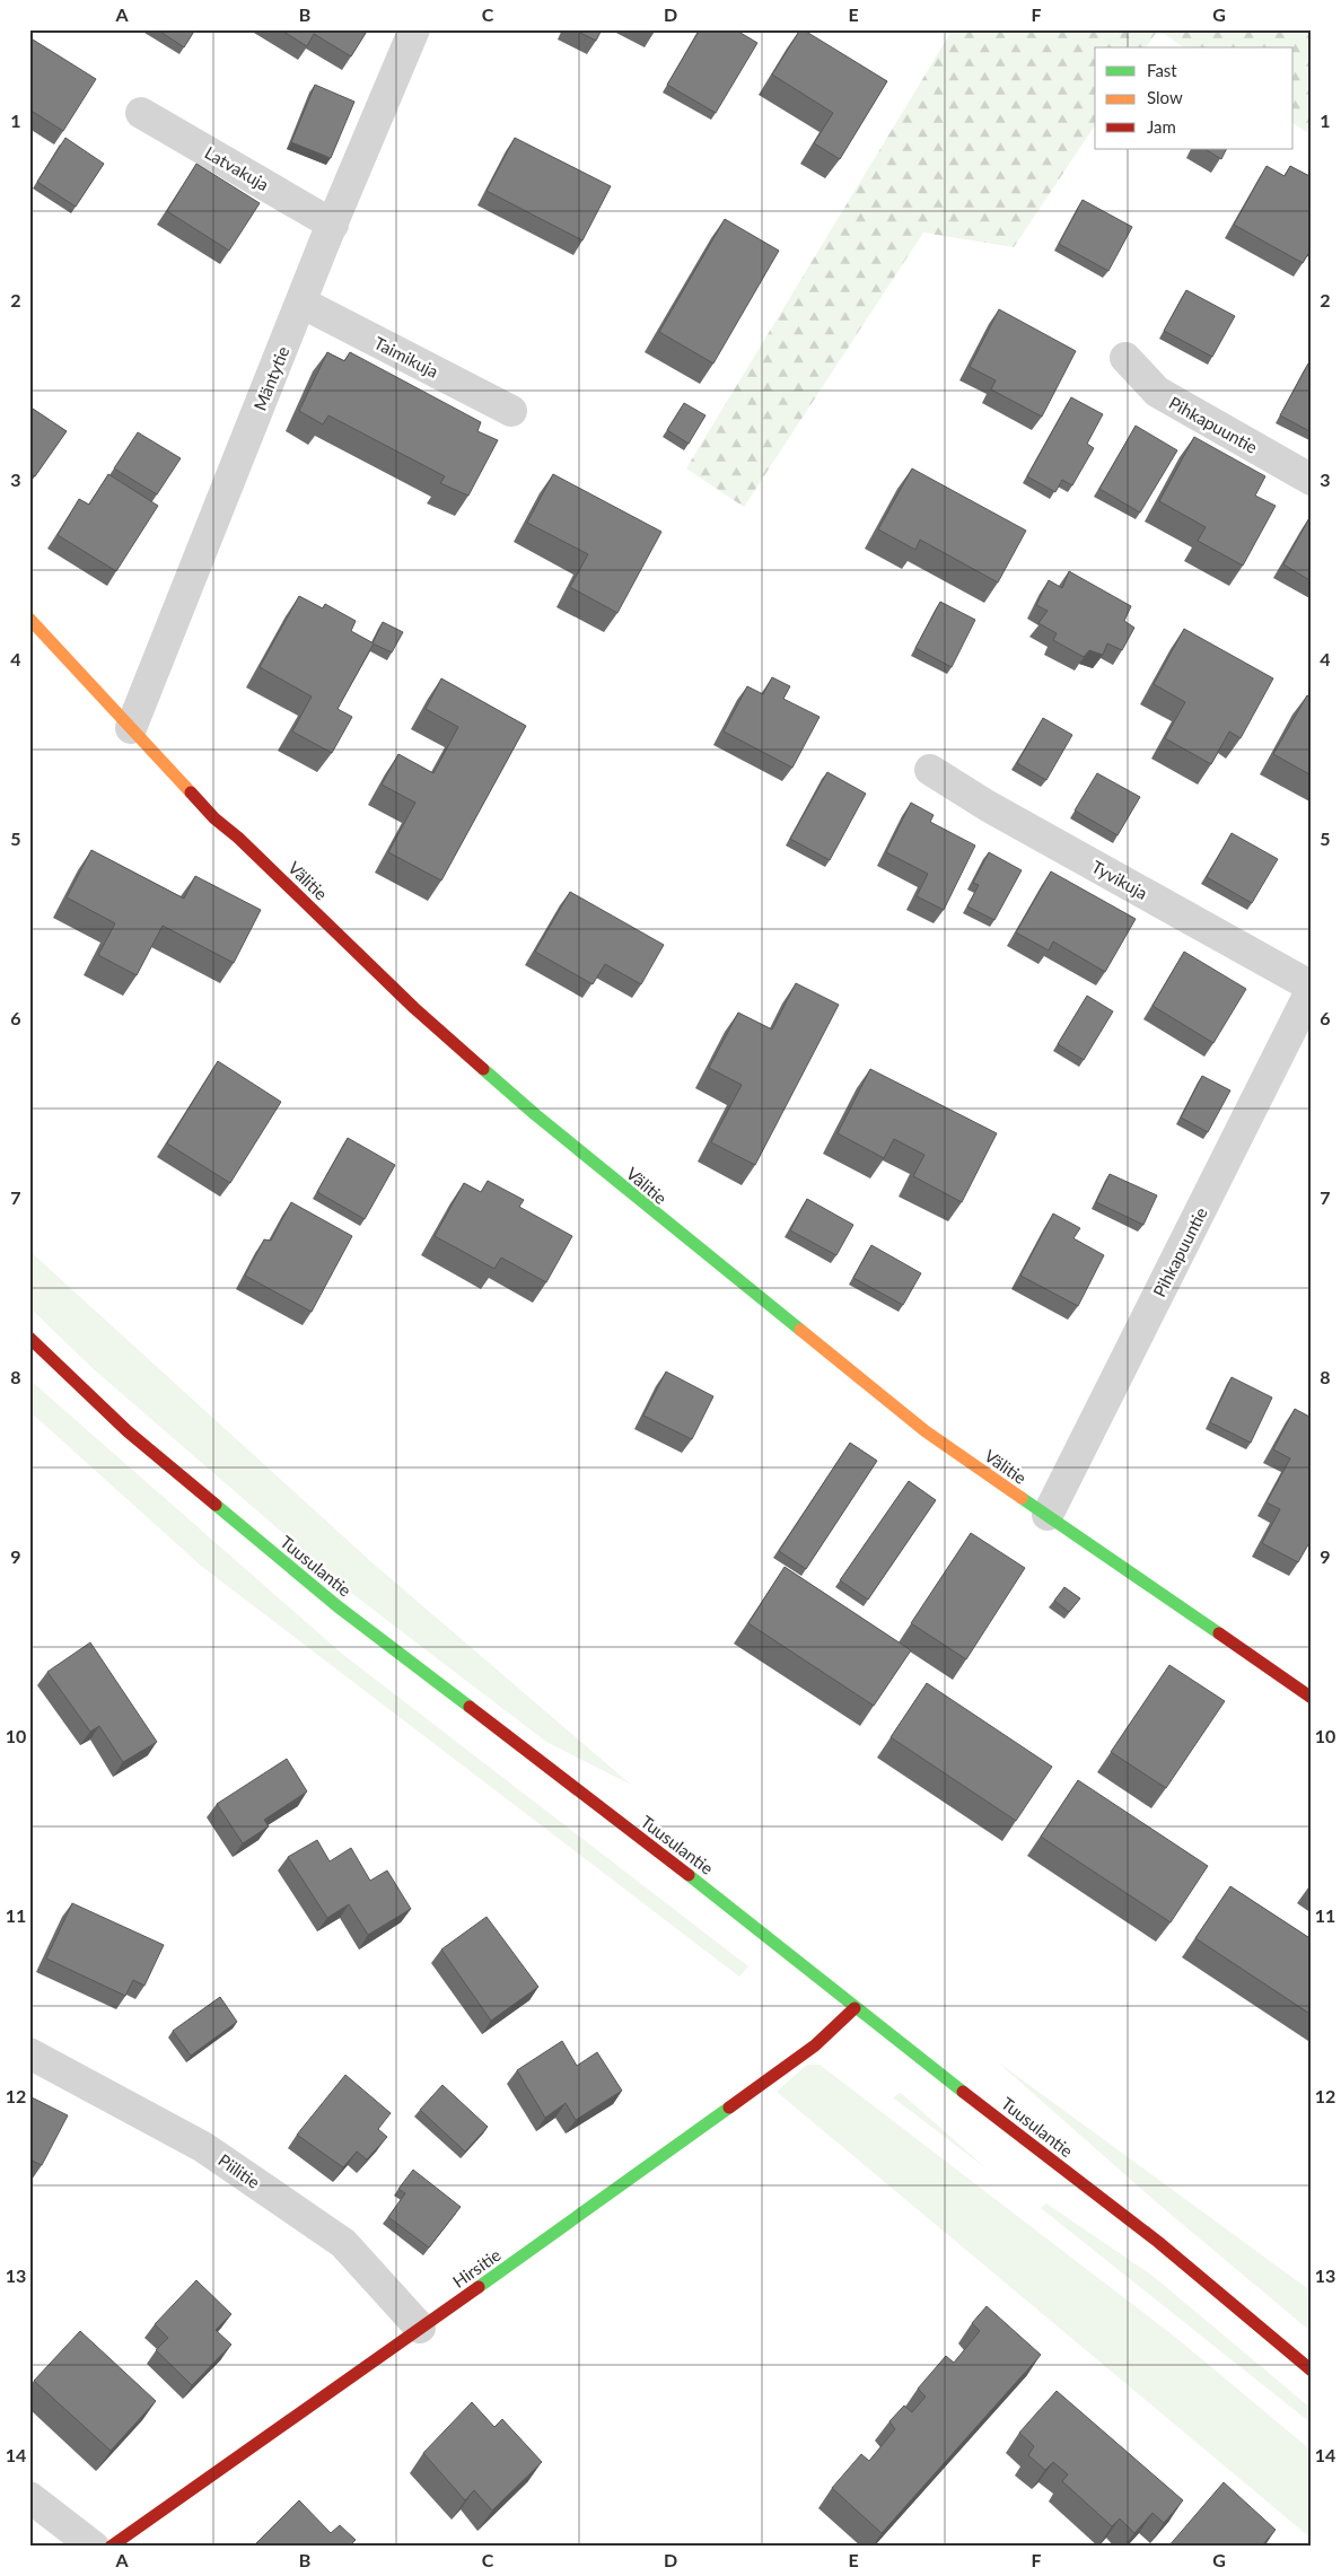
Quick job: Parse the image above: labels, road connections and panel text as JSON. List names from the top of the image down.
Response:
{
  "streets": {
    "street": [
      "Latvakuja",
      "Taimikuja",
      "Mäntytie",
      "Pihkapuuntie",
      "Tyvikuja",
      "Välitie",
      "Tuusulantie",
      "Piilitie",
      "Hirsitie"
    ]
  },
  "crossings": [
    ["Latvakuja", "Mäntytie"],
    ["Taimikuja", "Mäntytie"],
    ["Mäntytie", "Välitie"],
    ["Pihkapuuntie", "Tyvikuja"],
    ["Pihkapuuntie", "Välitie"],
    ["Tuusulantie", "Hirsitie"],
    ["Piilitie", "Hirsitie"]
  ],
  "legend": ["Fast", "Slow", "Jam"],
  "grid": {
    "columns": [
      "A",
      "B",
      "C",
      "D",
      "E",
      "F",
      "G"
    ],
    "rows": [
      "1",
      "2",
      "3",
      "4",
      "5",
      "6",
      "7",
      "8",
      "9",
      "10",
      "11",
      "12",
      "13",
      "14"
    ]
  }
}
